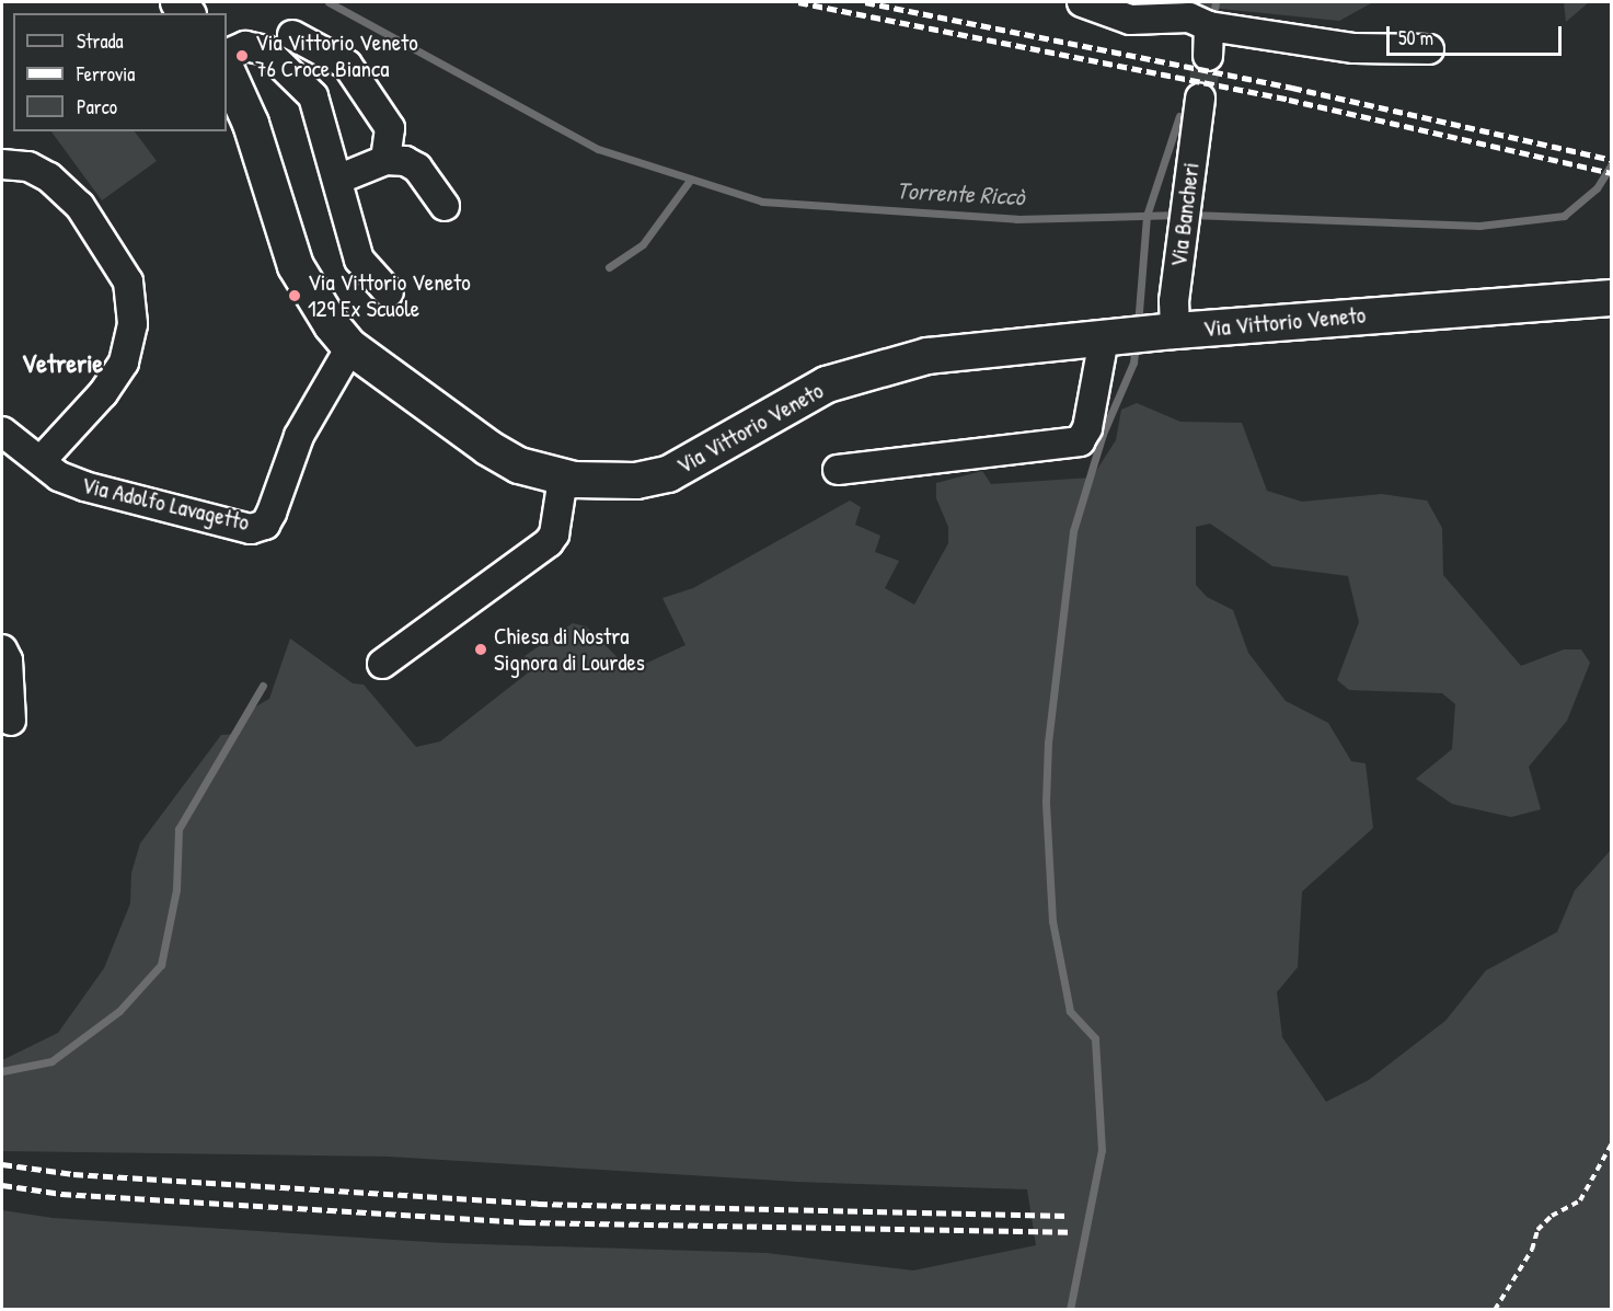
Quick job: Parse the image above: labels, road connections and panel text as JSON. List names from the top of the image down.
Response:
{
  "streets": {
    "main road": ["Via Vittorio Veneto"],
    "street": ["Via Bancheri", "Via Adolfo Lavagetto"]
  },
  "crossings": [
    ["Via Bancheri", "Via Vittorio Veneto"],
    ["Via Vittorio Veneto", "Via Adolfo Lavagetto"]
  ],
  "districts": ["Vetrerie"],
  "water": ["Torrente Riccò"],
  "places": ["Via Vittorio Veneto 76 Croce Bianca", "Via Vittorio Veneto 129 Ex Scuole", "Chiesa di Nostra Signora di Lourdes"],
  "legend": ["Strada", "Ferrovia", "Parco"],
  "scale_bar": "50 m"
}
